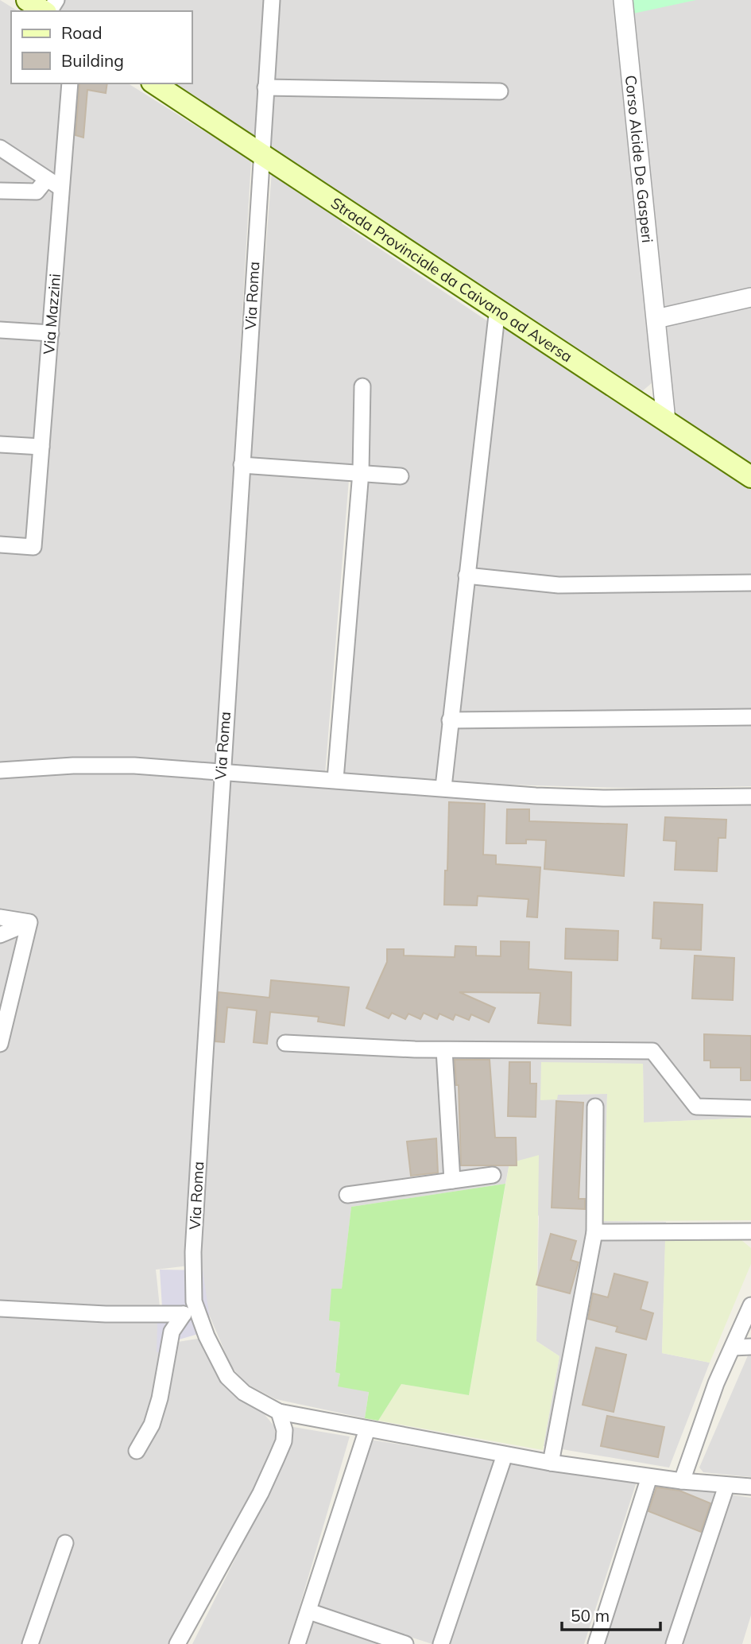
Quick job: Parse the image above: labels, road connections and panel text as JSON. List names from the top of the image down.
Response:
{
  "streets": {
    "main road": ["Strada Provinciale da Caivano ad Aversa"],
    "street": ["Corso Alcide De Gasperi", "Via Roma", "Via Mazzini"]
  },
  "crossings": [
    ["Corso Alcide De Gasperi", "Strada Provinciale da Caivano ad Aversa"],
    ["Strada Provinciale da Caivano ad Aversa", "Via Roma"]
  ],
  "legend": ["Road", "Building"],
  "scale_bar": "50 m"
}
